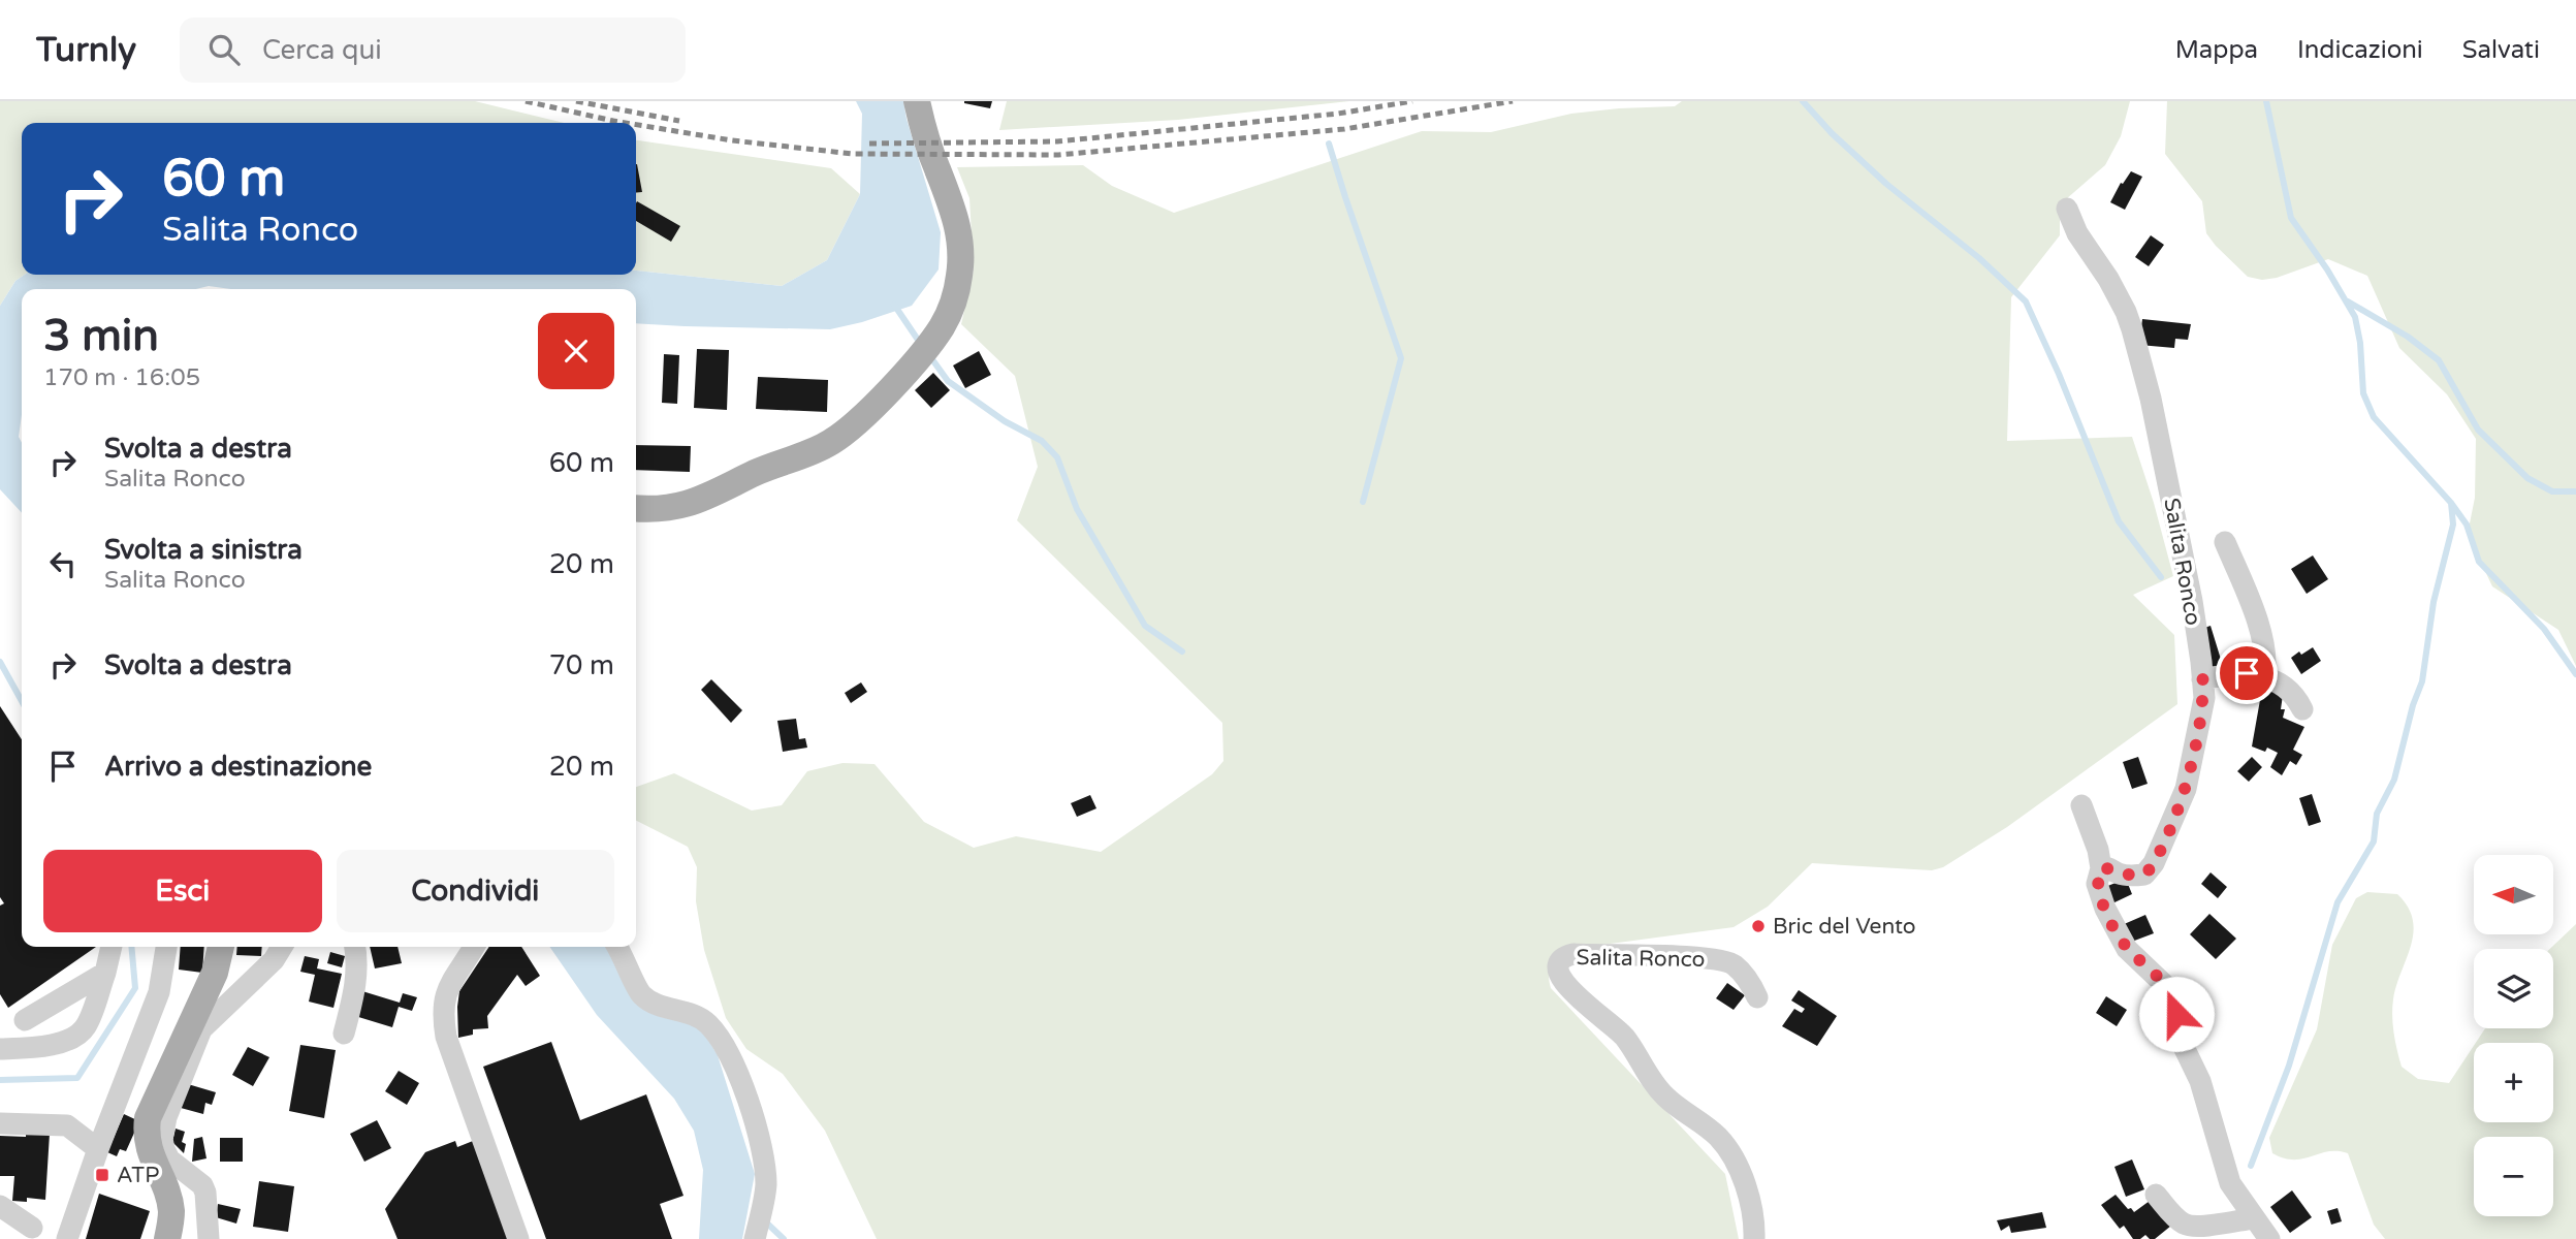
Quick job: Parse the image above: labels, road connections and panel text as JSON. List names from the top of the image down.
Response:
{
  "streets": {
    "street": ["Salita Ronco"]
  },
  "places": {
    "other": ["Bric del Vento"],
    "transit": ["ATP"]
  },
  "north": "left",
  "page": {
    "header": "Turnly",
    "search": "Cerca qui",
    "nav": ["Mappa", "Indicazioni", "Salvati"],
    "turn": ["60 m", "Salita Ronco"],
    "heading": ["3 min", "170 m · 16:05"],
    "list": [
      {
        "name": "Svolta a destra",
        "note": "Salita Ronco",
        "value": "60 m"
      },
      {
        "name": "Svolta a sinistra",
        "note": "Salita Ronco",
        "value": "20 m"
      },
      {
        "name": "Svolta a destra",
        "value": "70 m"
      },
      {
        "name": "Arrivo a destinazione",
        "value": "20 m"
      }
    ],
    "buttons": ["Esci", "Condividi"],
    "map_buttons": ["+", "−"]
  }
}
